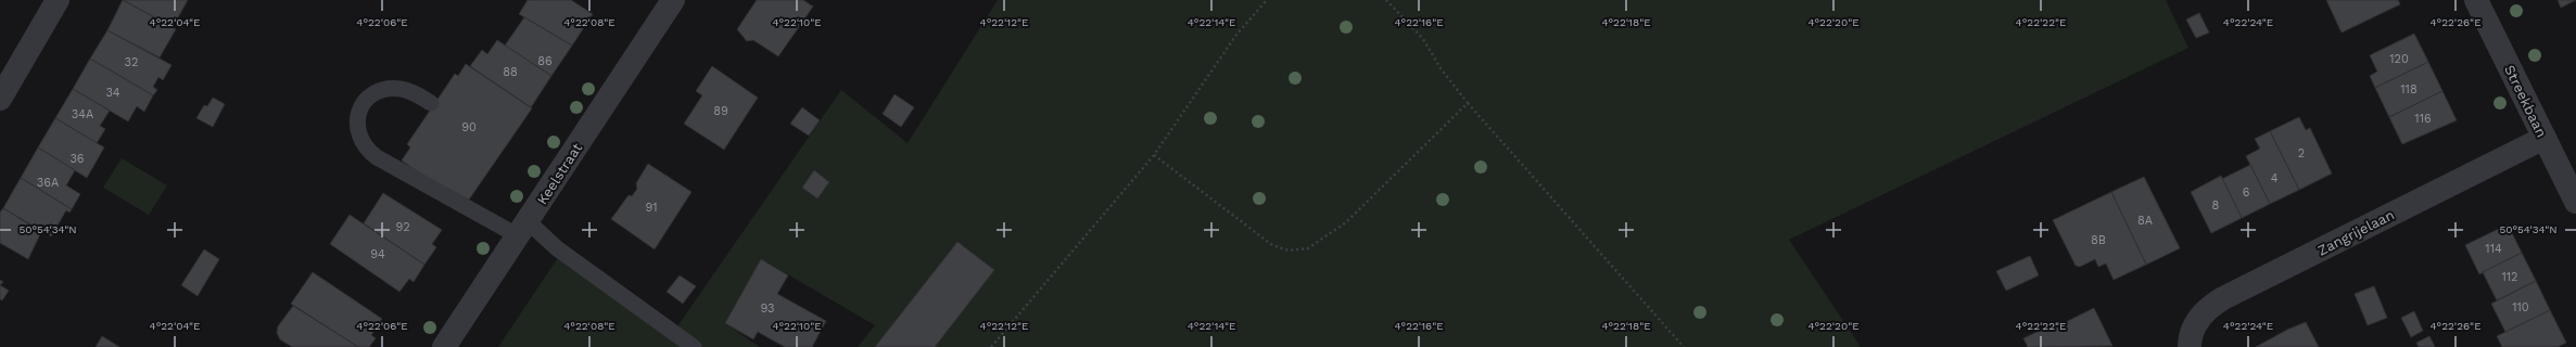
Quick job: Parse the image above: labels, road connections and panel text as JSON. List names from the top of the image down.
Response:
{
  "streets": {
    "street": ["Streekbaan", "Keelstraat", "Zangrijelaan"]
  },
  "crossings": [
    ["Streekbaan", "Zangrijelaan"]
  ],
  "house_numbers": [
    "120",
    "86",
    "32",
    "88",
    "118",
    "34",
    "89",
    "34A",
    "116",
    "90",
    "2",
    "36",
    "4",
    "36A",
    "6",
    "8",
    "91",
    "8A",
    "92",
    "8B",
    "114",
    "94",
    "112",
    "110",
    "93"
  ],
  "coordinates": [
    "4°22'04\"E",
    "4°22'06\"E",
    "4°22'08\"E",
    "4°22'10\"E",
    "4°22'12\"E",
    "4°22'14\"E",
    "4°22'16\"E",
    "4°22'18\"E",
    "4°22'20\"E",
    "4°22'22\"E",
    "4°22'24\"E",
    "4°22'26\"E",
    "50°54'34\"N"
  ]
}
